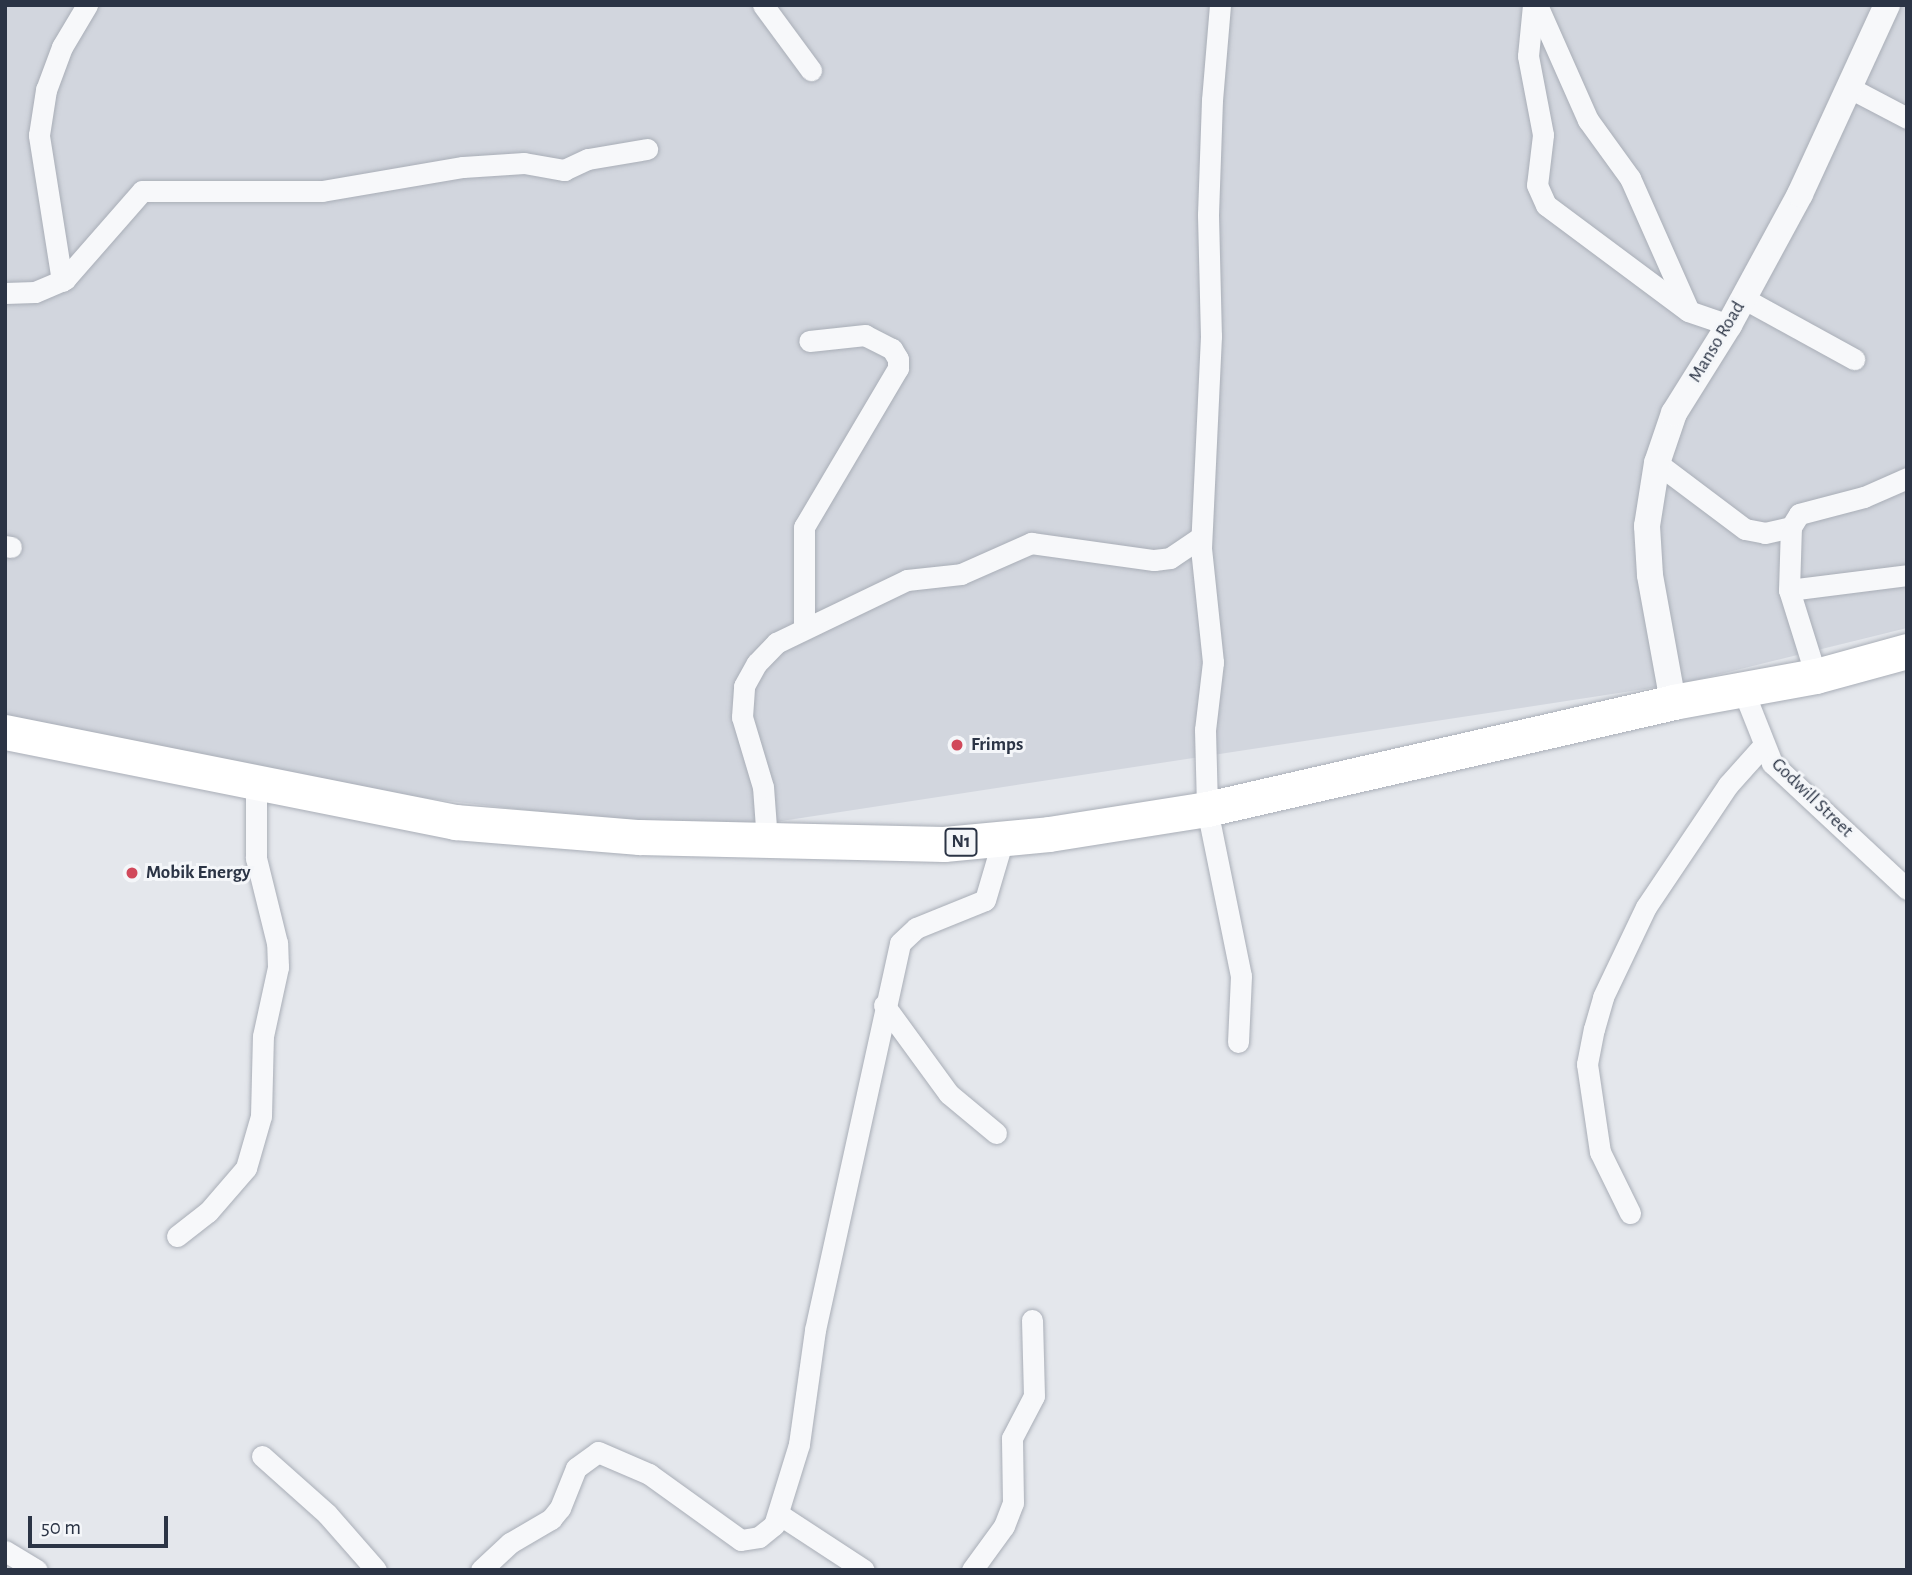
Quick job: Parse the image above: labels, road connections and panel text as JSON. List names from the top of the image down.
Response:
{
  "streets": {
    "highway": ["N1"],
    "street": ["Manso Road", "Godwill Street"]
  },
  "crossings": [
    ["Manso Road", "N1"],
    ["Godwill Street", "N1"]
  ],
  "places": ["Frimps", "Mobik Energy"],
  "scale_bar": "50 m"
}
